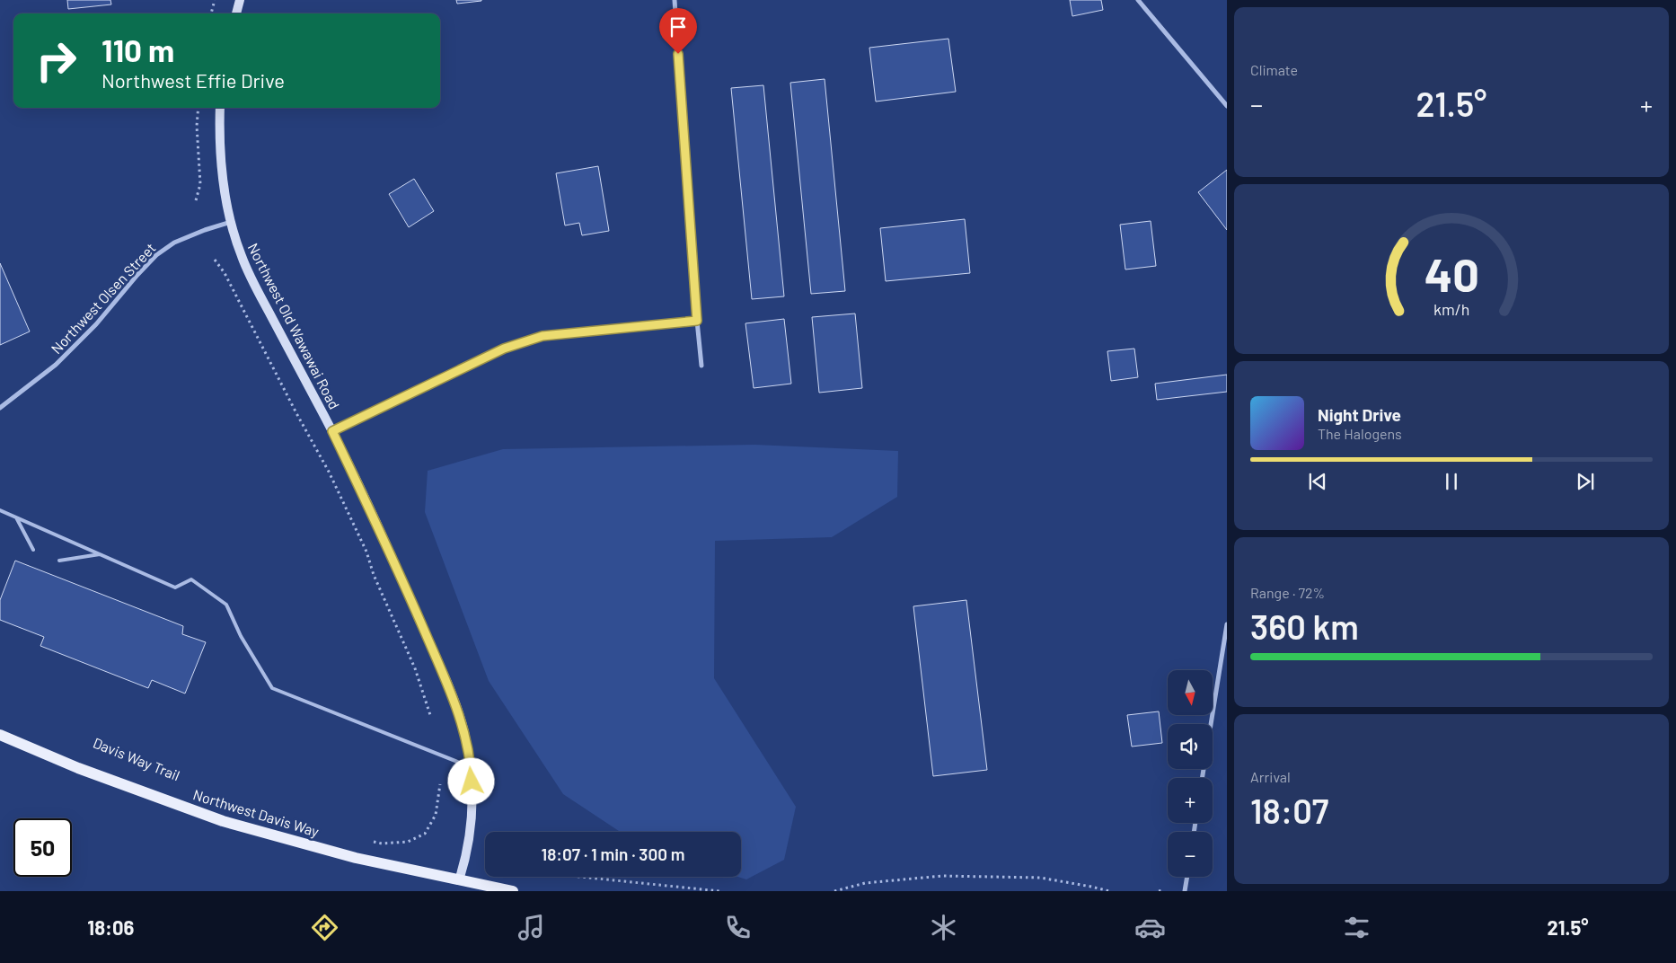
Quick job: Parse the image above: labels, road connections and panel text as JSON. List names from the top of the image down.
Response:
{
  "streets": {
    "main road": ["Northwest Old Wawawai Road", "Northwest Davis Way"],
    "street": ["Northwest Olsen Street"]
  },
  "crossings": [
    ["Northwest Olsen Street", "Northwest Old Wawawai Road"],
    ["Northwest Old Wawawai Road", "Northwest Davis Way"]
  ],
  "north": "bottom",
  "page": {
    "tile": [
      "Climate",
      ["Range · 72%", "360 km"],
      ["Arrival", "18:07"]
    ],
    "turn": ["110 m", "Northwest Effie Drive"],
    "heat": ["−", "21.5°", "+"],
    "song": ["Night Drive", "The Halogens"],
    "map_buttons": ["+", "−"],
    "limit": "50",
    "trip": "18:07 · 1 min · 300 m",
    "tabs": ["18:06", "21.5°"],
    "gauge": ["40", "km/h"]
  }
}
